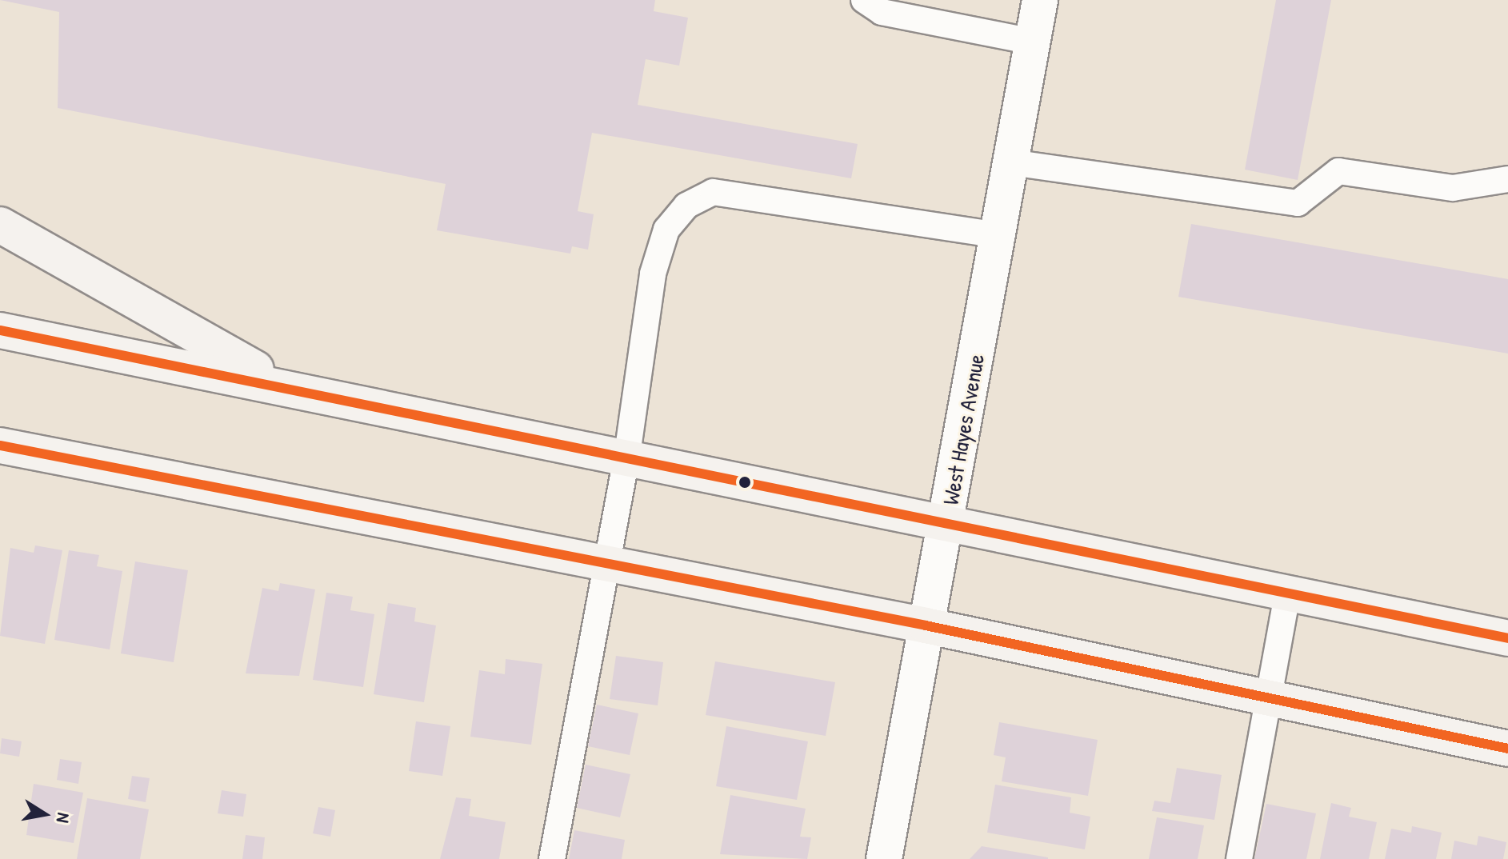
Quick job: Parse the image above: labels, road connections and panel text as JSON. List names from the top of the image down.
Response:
{
  "streets": {
    "street": ["West Hayes Avenue"]
  },
  "north": "right"
}
